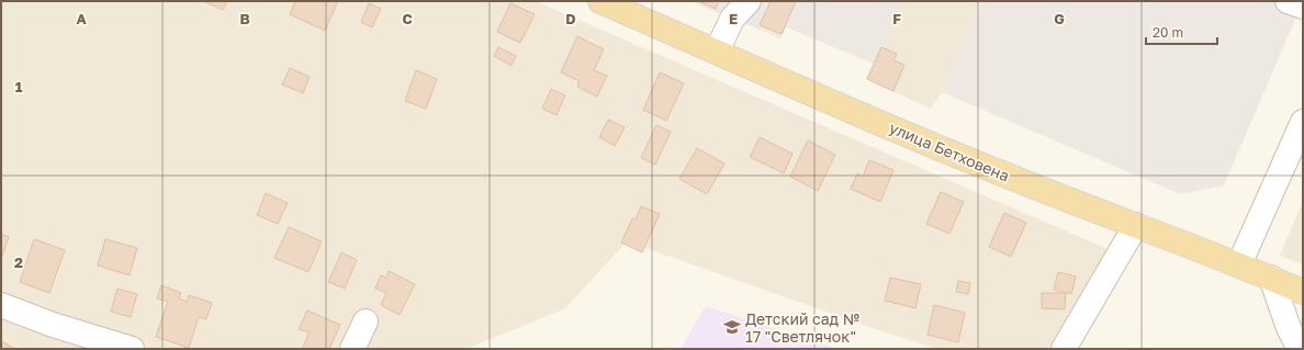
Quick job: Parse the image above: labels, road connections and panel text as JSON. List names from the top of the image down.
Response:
{
  "streets": {
    "main road": ["улица Бетховена"]
  },
  "places": {
    "school or university": ["Детский сад № 17 \"Светлячок\""]
  },
  "scale_bar": "20 m",
  "grid": {
    "columns": [
      "A",
      "B",
      "C",
      "D",
      "E",
      "F",
      "G"
    ],
    "rows": ["1", "2"]
  }
}
